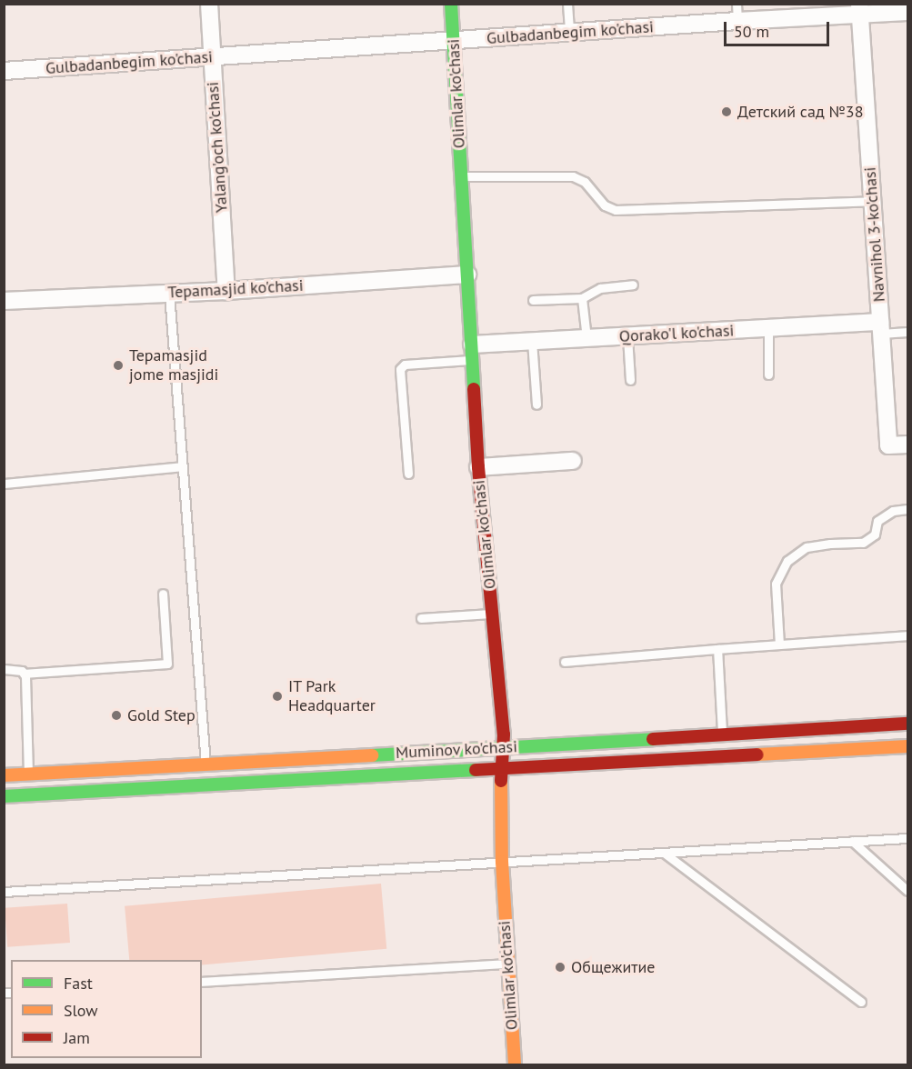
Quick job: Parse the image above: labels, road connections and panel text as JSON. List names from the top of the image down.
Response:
{
  "streets": {
    "main road": ["Olimlar ko'chasi", "Muminov ko'chasi"],
    "street": [
      "Gulbadanbegim ko'chasi",
      "Yalang'och ko'chasi",
      "Navnihol 3-ko'chasi",
      "Tepamasjid ko'chasi",
      "Qorako'l ko'chasi"
    ]
  },
  "crossings": [
    ["Gulbadanbegim ko'chasi", "Olimlar ko'chasi"],
    ["Gulbadanbegim ko'chasi", "Yalang'och ko'chasi"],
    ["Gulbadanbegim ko'chasi", "Navnihol 3-ko'chasi"],
    ["Olimlar ko'chasi", "Tepamasjid ko'chasi"],
    ["Olimlar ko'chasi", "Qorako'l ko'chasi"],
    ["Olimlar ko'chasi", "Muminov ko'chasi"],
    ["Yalang'och ko'chasi", "Tepamasjid ko'chasi"],
    ["Navnihol 3-ko'chasi", "Qorako'l ko'chasi"]
  ],
  "places": [
    "Детский сад №38",
    "Tepamasjid jome masjidi",
    "IT Park Headquarter",
    "Gold Step",
    "Общежитие"
  ],
  "legend": ["Fast", "Slow", "Jam"],
  "scale_bar": "50 m"
}
